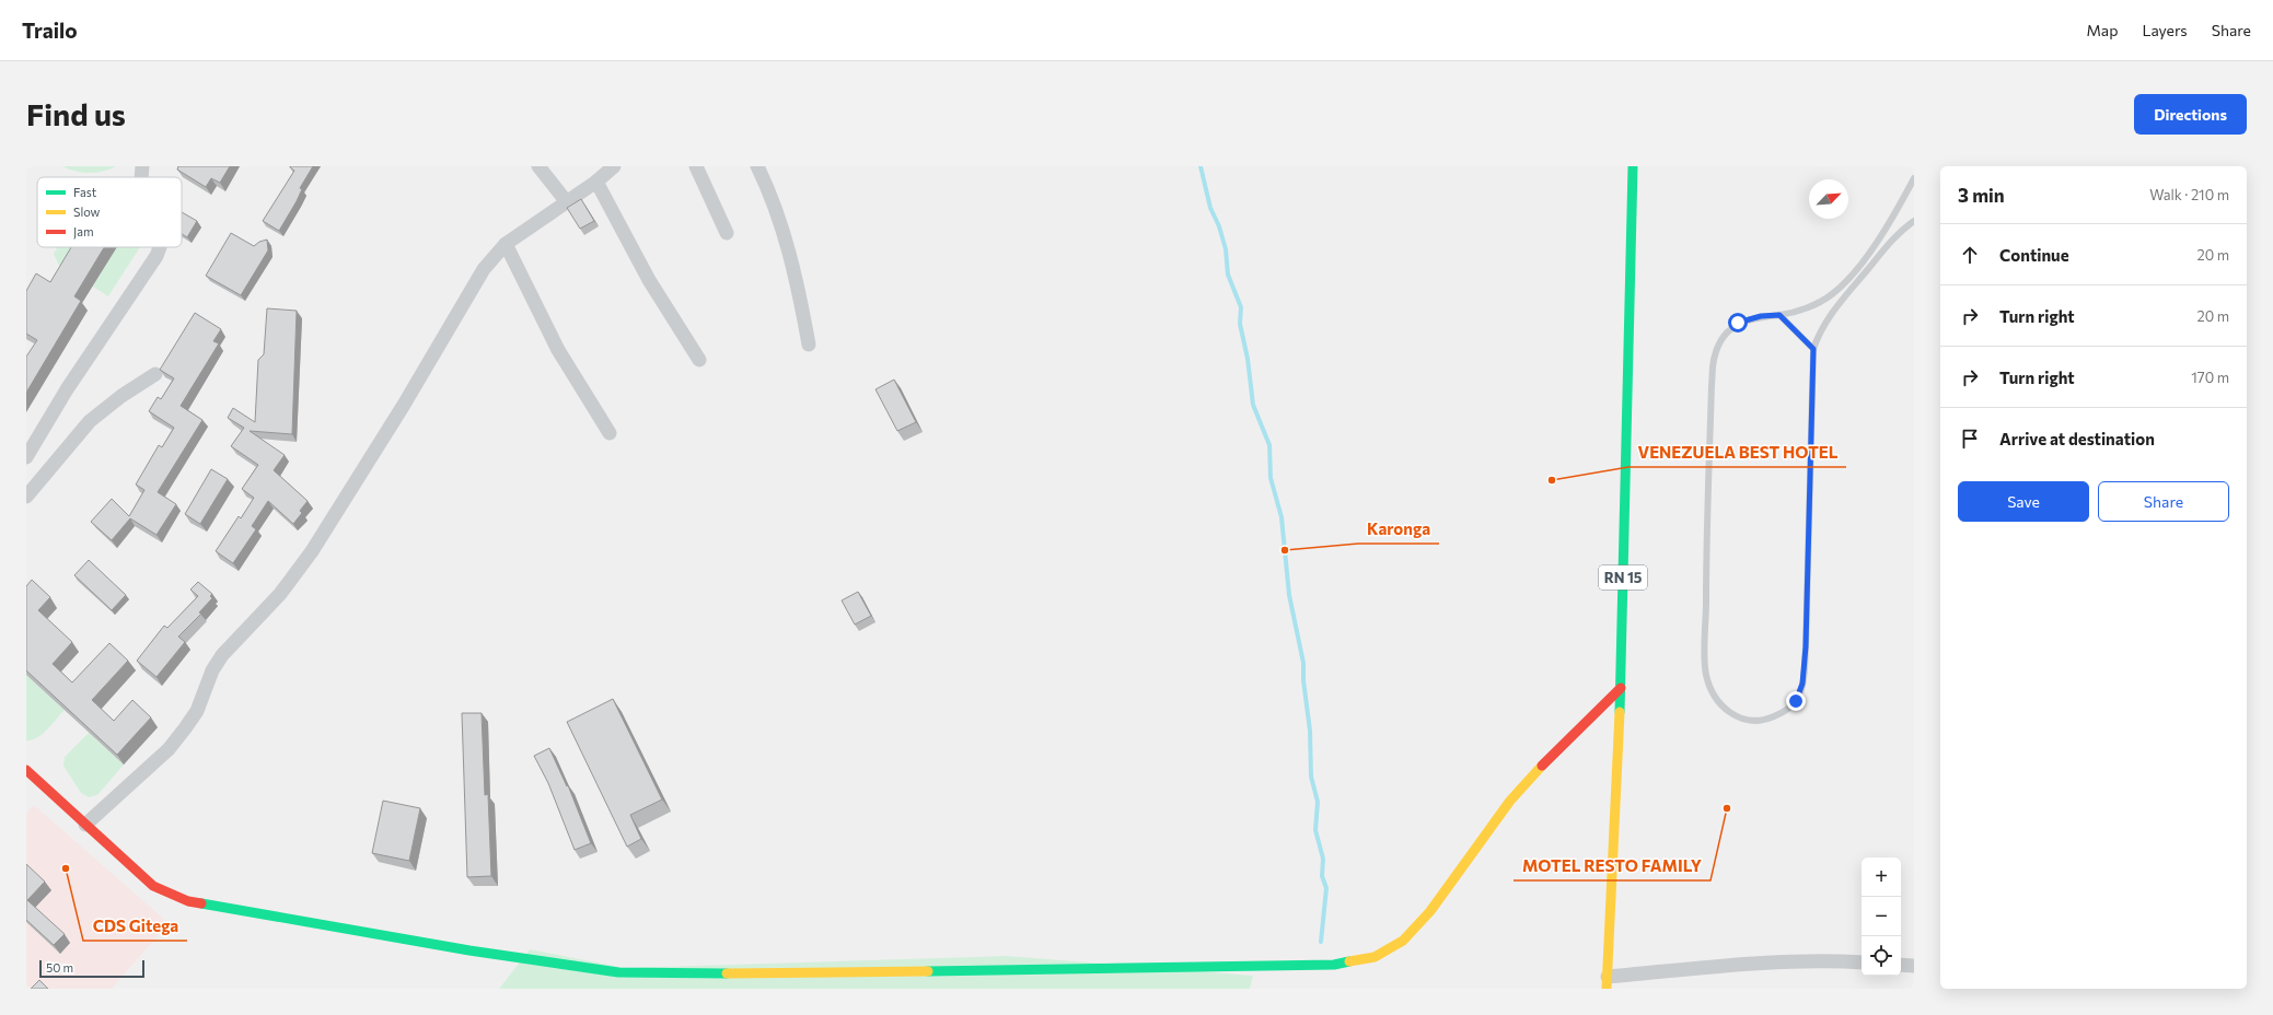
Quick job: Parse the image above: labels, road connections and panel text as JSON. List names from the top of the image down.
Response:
{
  "streets": {
    "street": ["RN 15"]
  },
  "places": [
    "VENEZUELA BEST HOTEL",
    "Karonga",
    "MOTEL RESTO FAMILY",
    "CDS Gitega"
  ],
  "legend": ["Fast", "Slow", "Jam"],
  "scale_bar": "50 m",
  "north": "top right",
  "page": {
    "header": "Trailo",
    "nav": ["Map", "Layers", "Share"],
    "buttons": [
      "Directions",
      ["Save", "Share"]
    ],
    "title": "Find us",
    "heading": ["3 min", "Walk · 210 m"],
    "list": [
      ["Continue", "20 m"],
      ["Turn right", "20 m"],
      ["Turn right", "170 m"],
      "Arrive at destination"
    ],
    "map_buttons": ["+", "−"],
    "scale": "50 m"
  }
}
